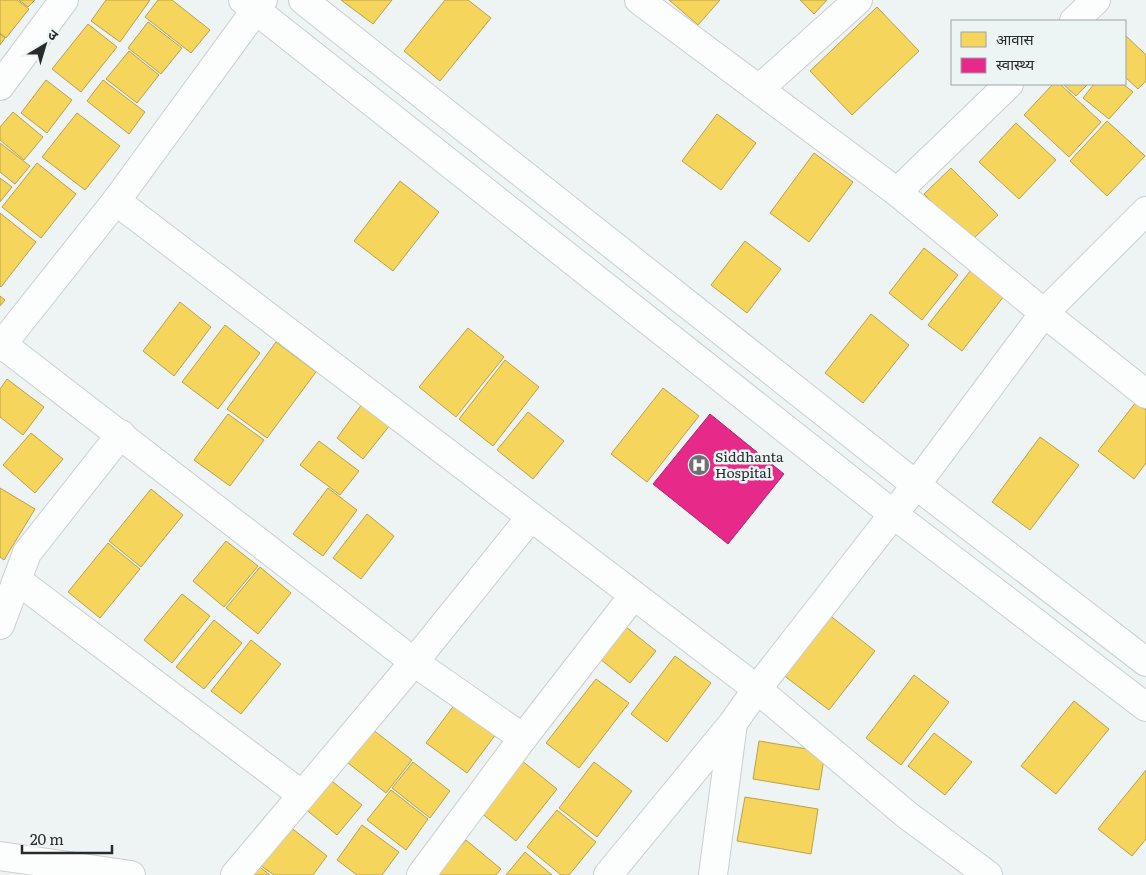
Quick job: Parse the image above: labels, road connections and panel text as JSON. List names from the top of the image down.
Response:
{
  "places": {
    "hospital": ["Siddhanta Hospital"]
  },
  "legend": ["आवास", "स्वास्थ्य"],
  "scale_bar": "20 m",
  "north": "top right"
}
